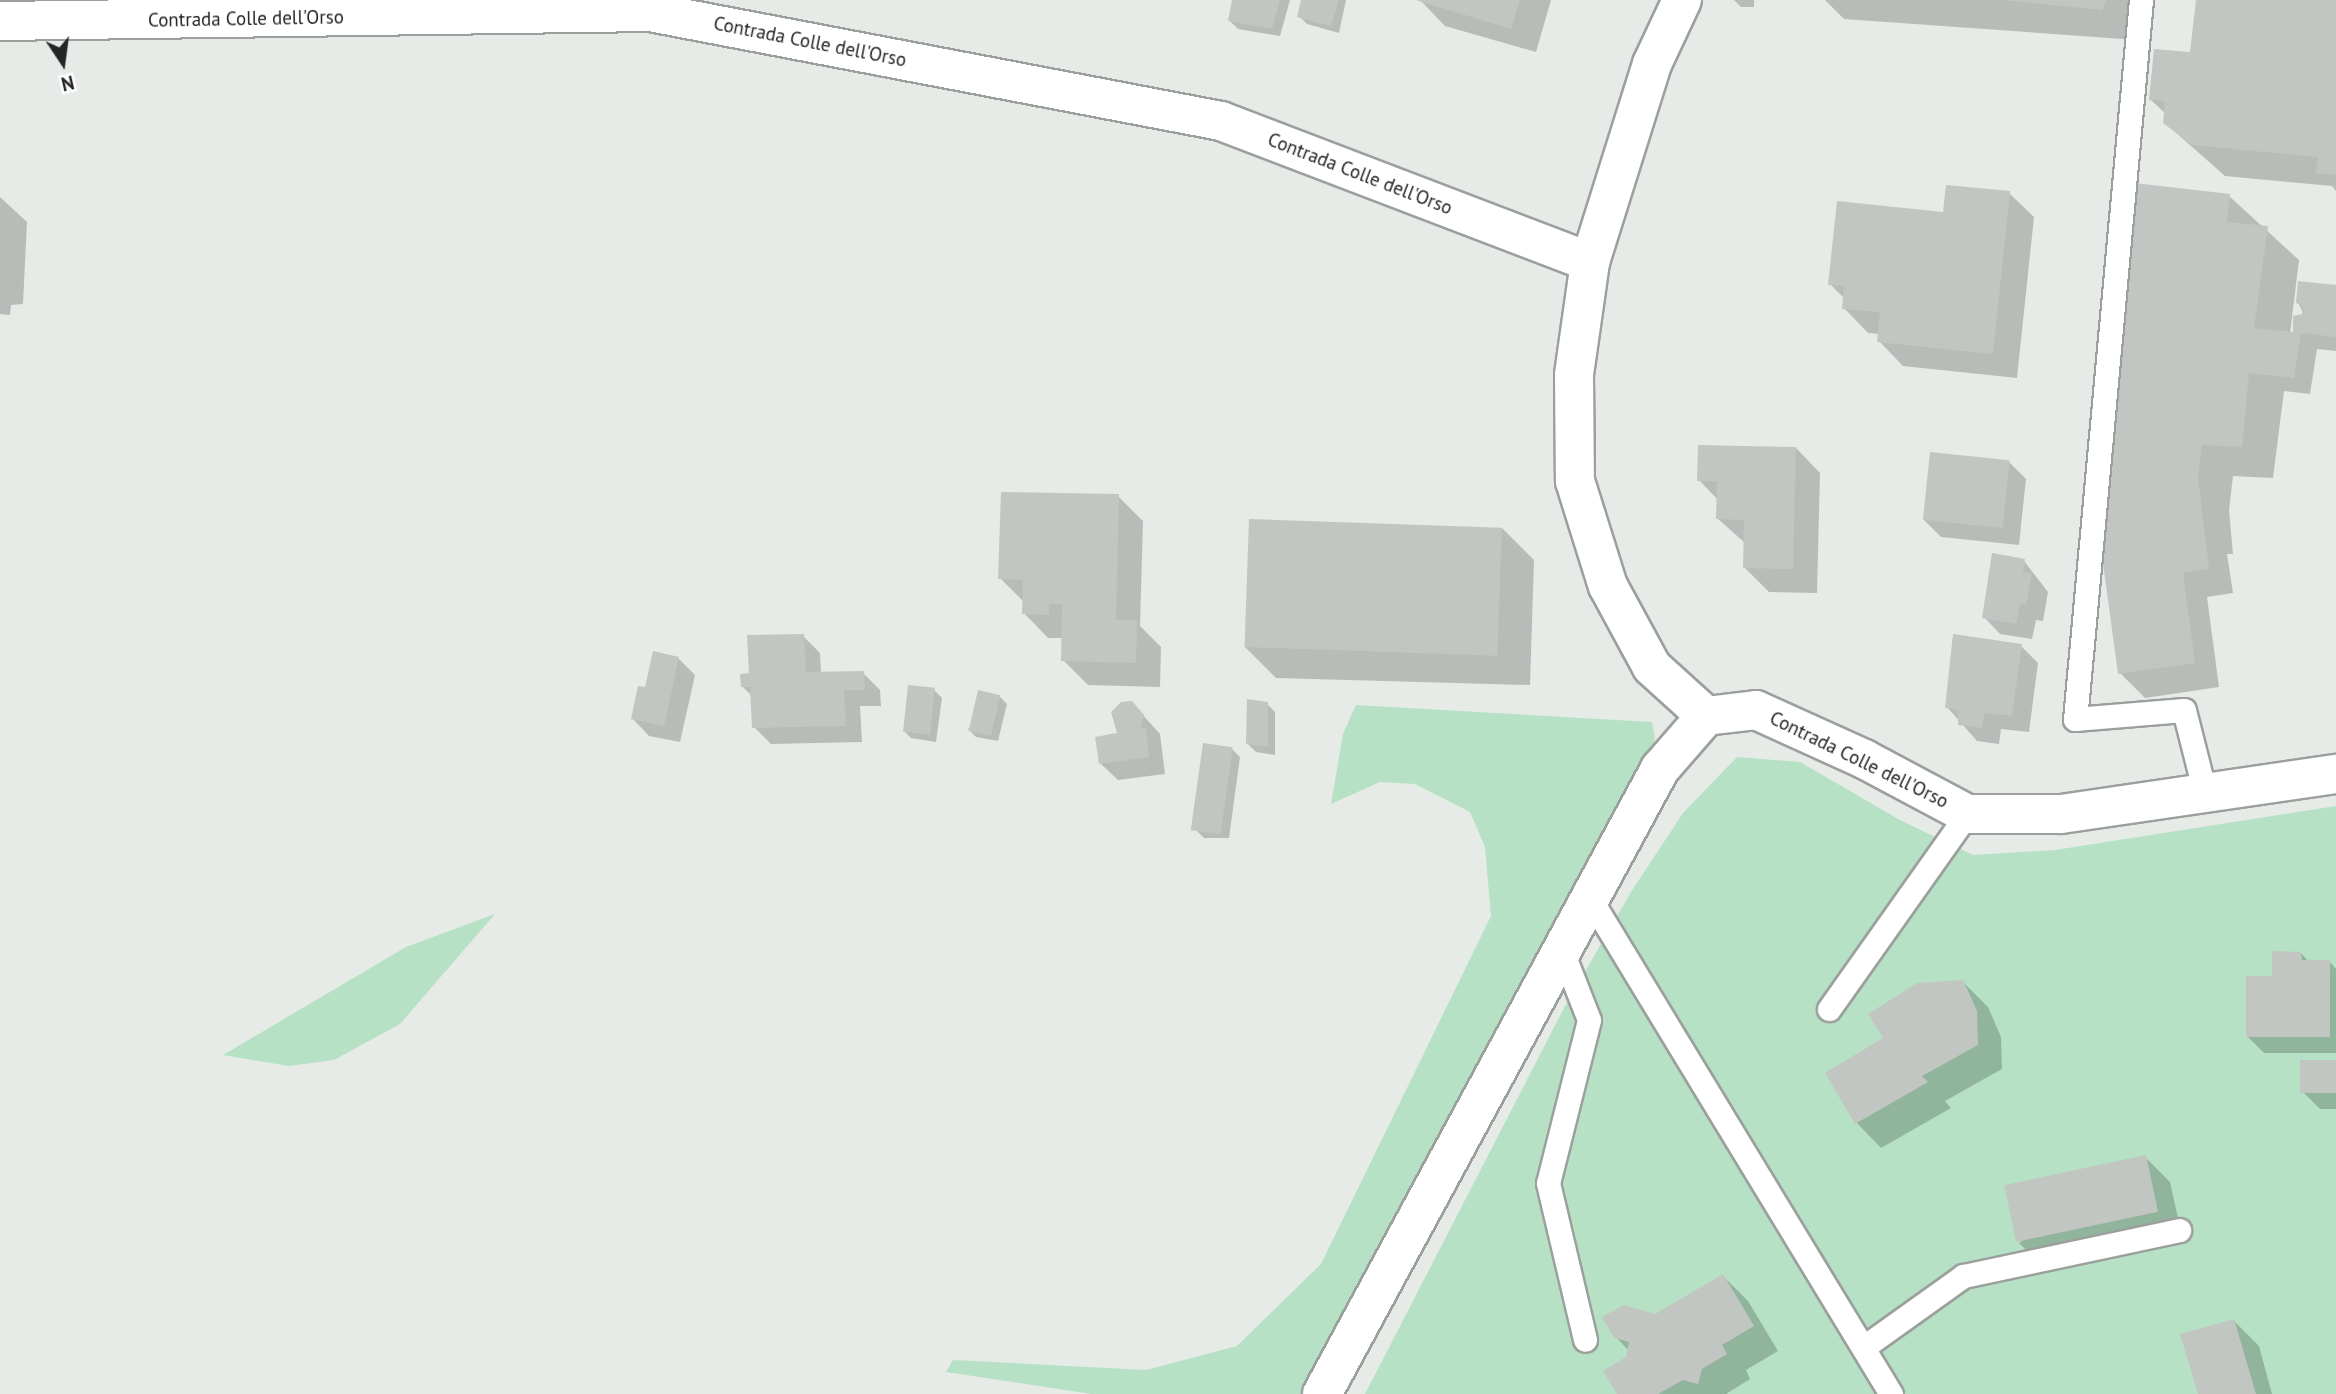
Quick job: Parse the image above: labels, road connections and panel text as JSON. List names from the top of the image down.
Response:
{
  "streets": {
    "street": ["Contrada Colle dell'Orso"]
  },
  "north": "bottom"
}
